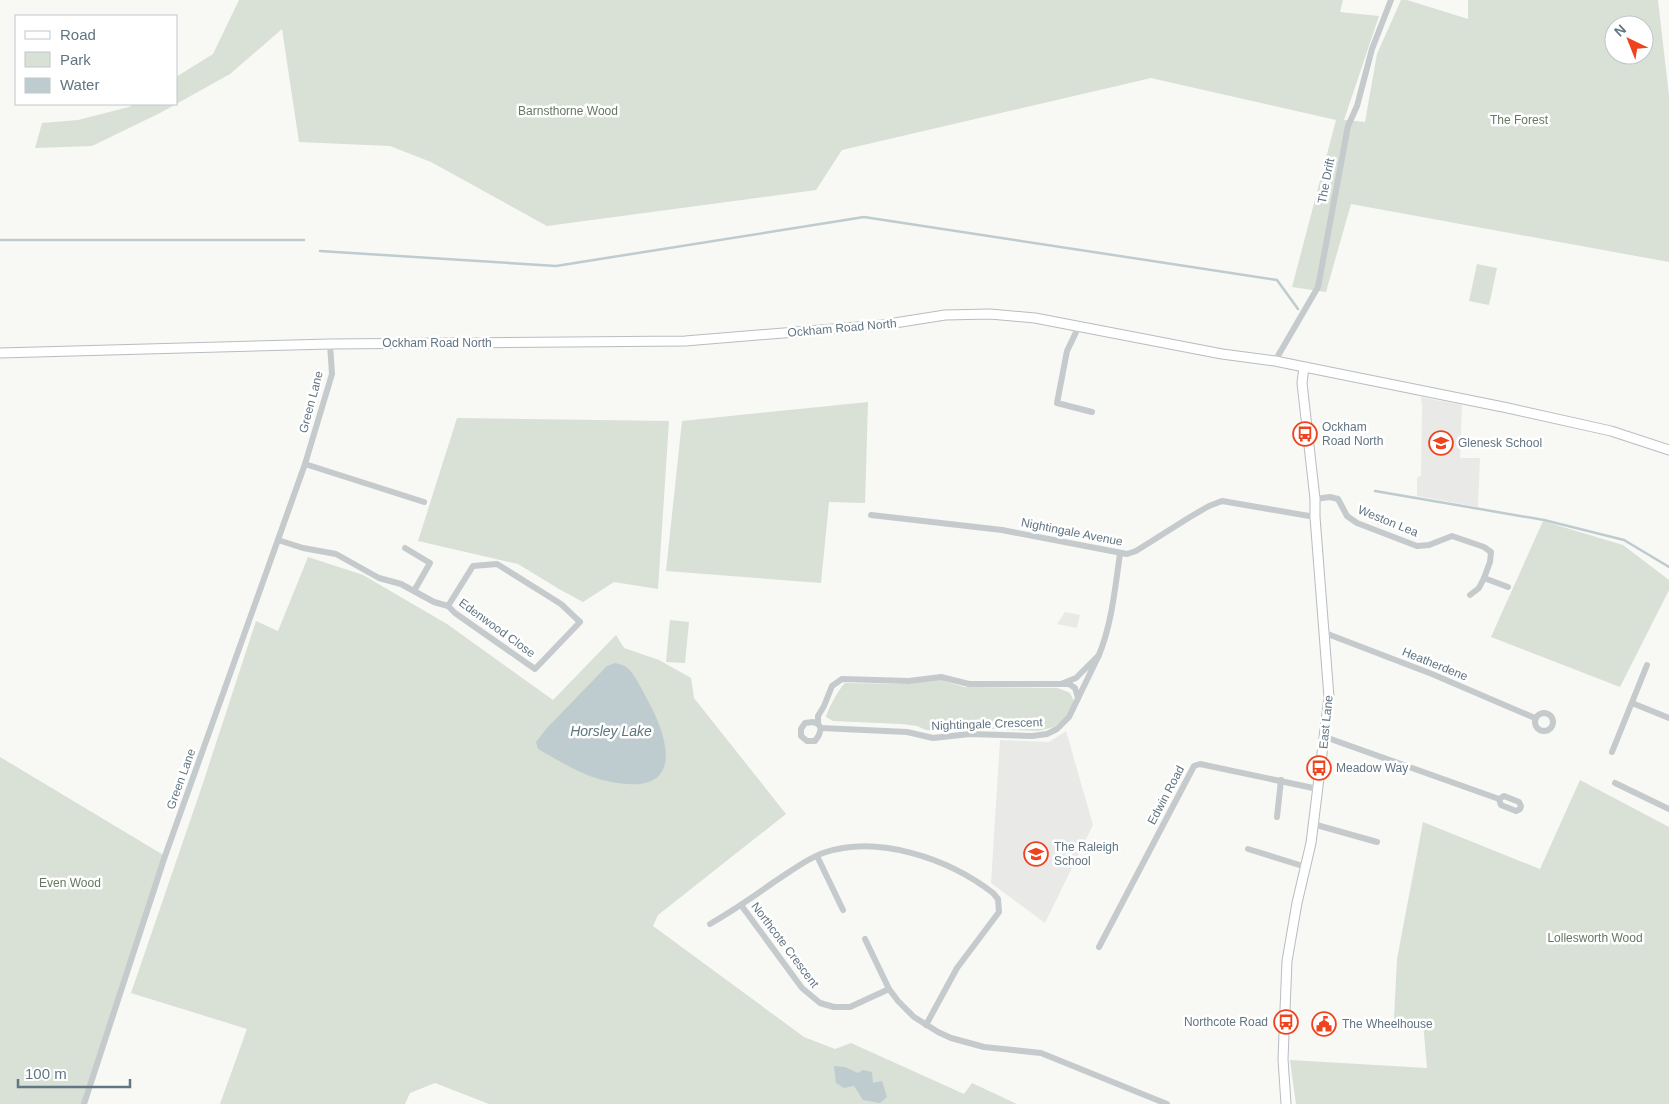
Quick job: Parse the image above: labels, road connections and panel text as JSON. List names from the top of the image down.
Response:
{
  "streets": {
    "main road": ["Ockham Road North", "East Lane"],
    "street": [
      "The Drift",
      "Green Lane",
      "Weston Lea",
      "Nightingale Avenue",
      "Edenwood Close",
      "Heatherdene",
      "Nightingale Crescent",
      "Edwin Road",
      "Northcote Crescent"
    ]
  },
  "crossings": [
    ["The Drift", "Ockham Road North"],
    ["Ockham Road North", "Green Lane"],
    ["Ockham Road North", "East Lane"],
    ["Green Lane", "Edenwood Close"],
    ["Weston Lea", "East Lane"],
    ["Nightingale Avenue", "East Lane"],
    ["Nightingale Avenue", "Nightingale Crescent"],
    ["Heatherdene", "East Lane"],
    ["East Lane", "Edwin Road"]
  ],
  "water": ["Horsley Lake"],
  "parks": [
    "Barnsthorne Wood",
    "The Forest",
    "Even Wood",
    "Lollesworth Wood"
  ],
  "places": {
    "bus stop": ["Ockham Road North", "Meadow Way", "Northcote Road"],
    "school or university": ["Glenesk School", "The Raleigh School"],
    "public building": ["The Wheelhouse"]
  },
  "legend": ["Road", "Park", "Water"],
  "scale_bar": "100 m",
  "north": "top left"
}
